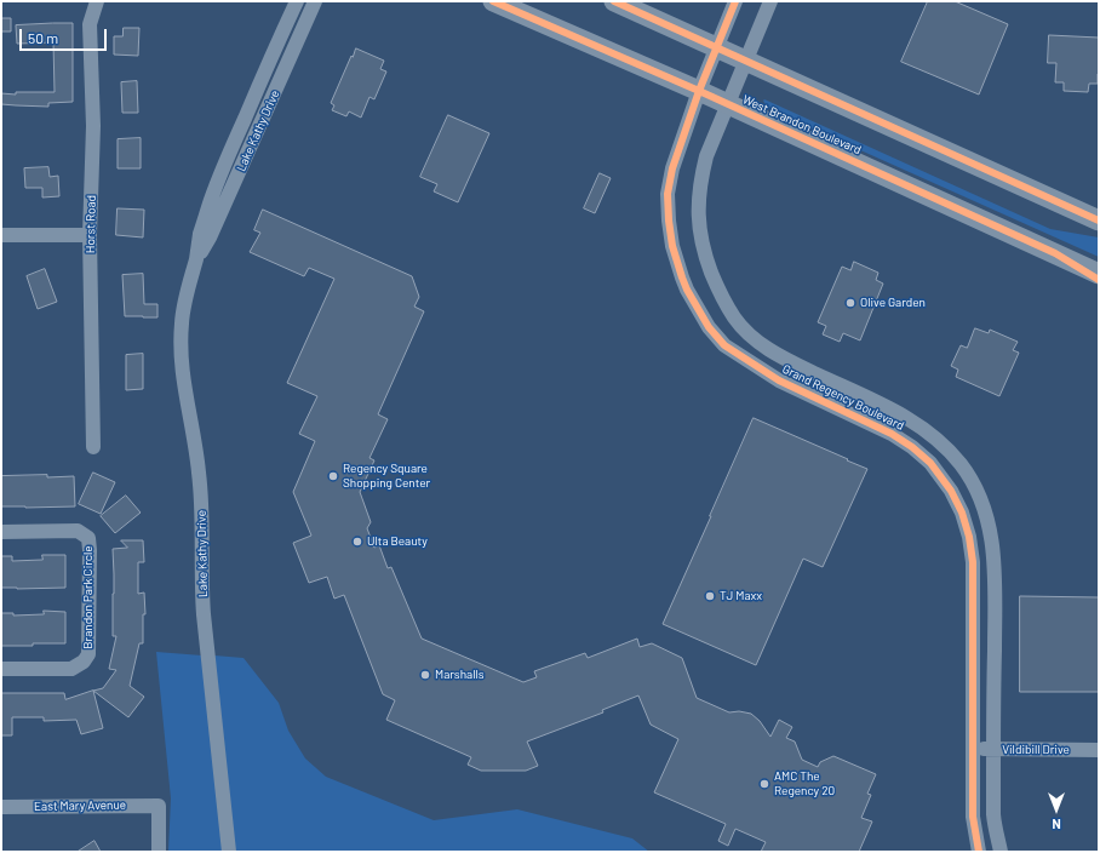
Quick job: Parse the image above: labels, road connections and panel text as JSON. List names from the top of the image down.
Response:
{
  "streets": {
    "highway": ["West Brandon Boulevard"],
    "street": [
      "Lake Kathy Drive",
      "Horst Road",
      "Grand Regency Boulevard",
      "Brandon Park Circle",
      "Vildibill Drive",
      "East Mary Avenue"
    ]
  },
  "crossings": [
    ["West Brandon Boulevard", "Grand Regency Boulevard"],
    ["Grand Regency Boulevard", "Vildibill Drive"]
  ],
  "places": [
    "Olive Garden",
    "Regency Square Shopping Center",
    "Ulta Beauty",
    "TJ Maxx",
    "Marshalls",
    "AMC The Regency 20"
  ],
  "scale_bar": "50 m",
  "north": "bottom"
}
